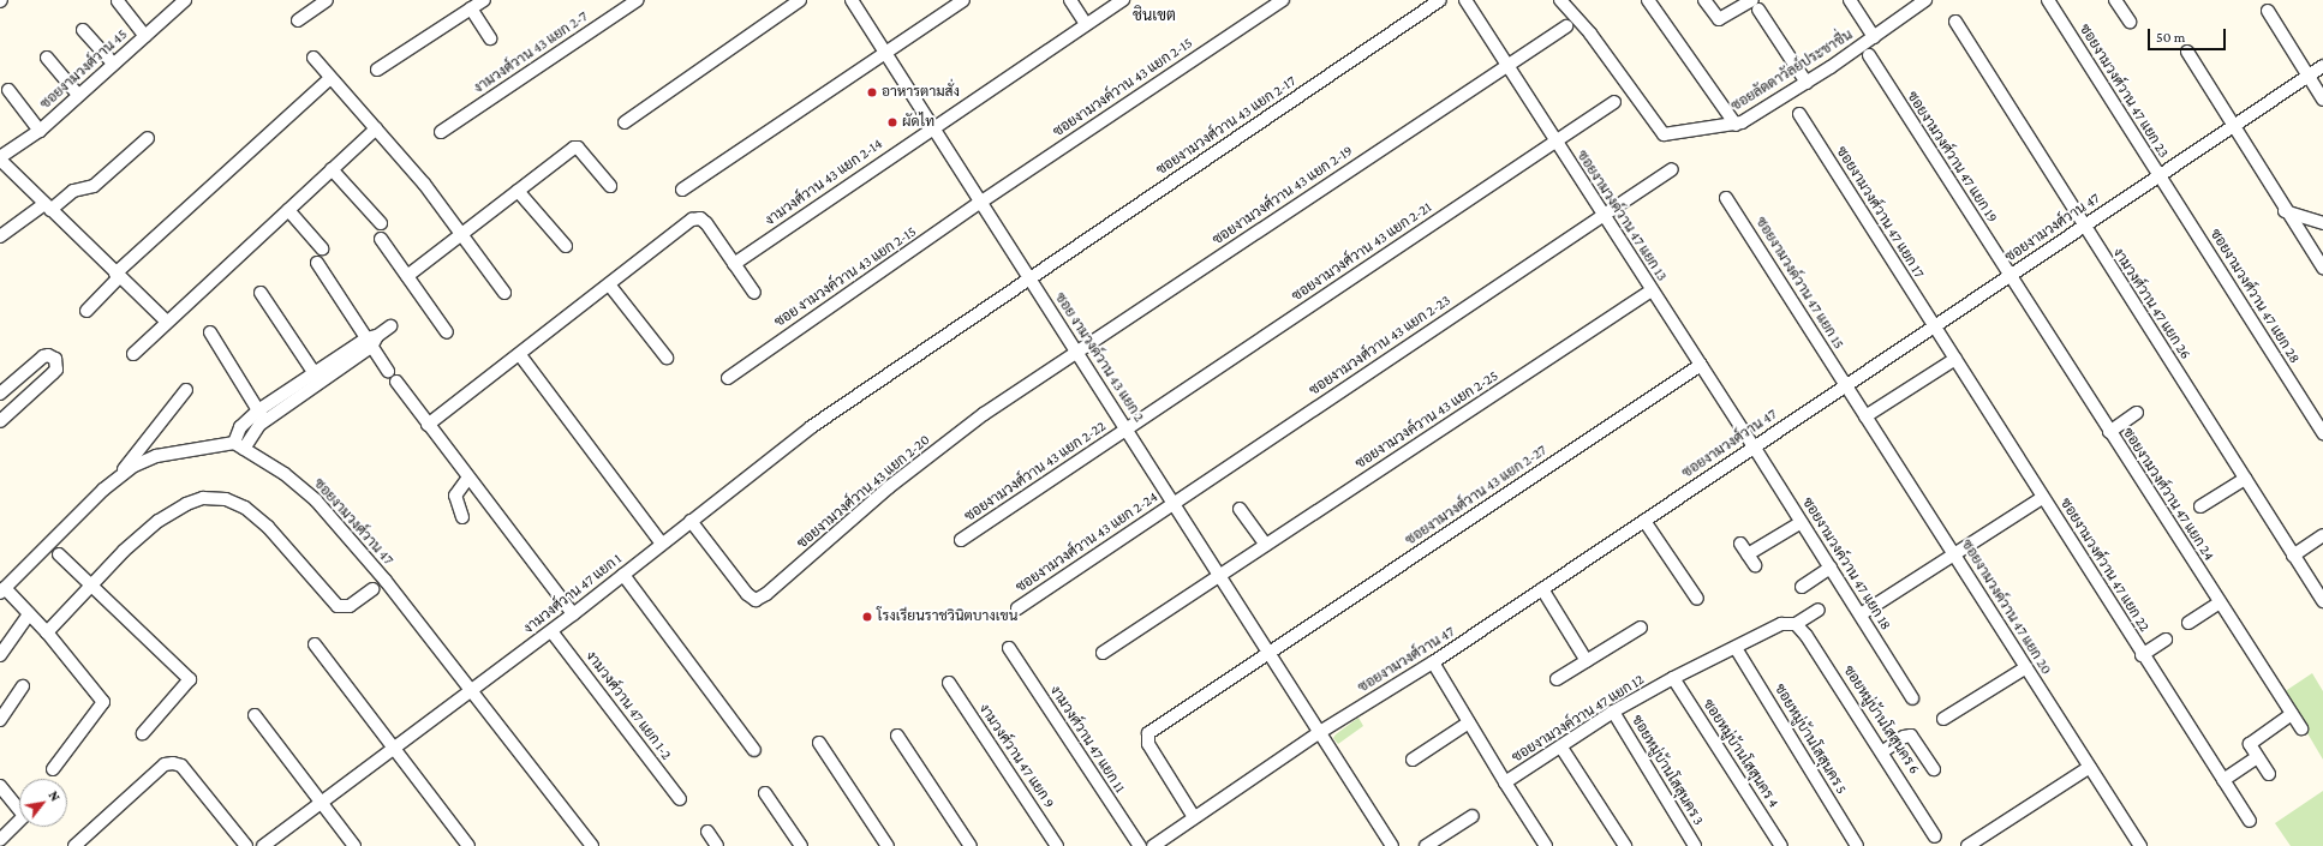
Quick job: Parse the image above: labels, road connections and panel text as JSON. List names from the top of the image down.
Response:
{
  "streets": {
    "street": [
      "งามวงศ์วาน 43 แยก 2-7",
      "ซอยงามวงศ์วาน 45",
      "ซอยลัดดาวัลย์ประชาชื่น",
      "ซอยงามวงค์วาน 43 แยก 2-15",
      "ซอยงามวงศ์วาน 47 แยก 23",
      "ซอยงามวงศ์วาน 43 แยก 2-17",
      "ซอยงามวงศ์วาน 47 แยก 19",
      "งามวงศ์วาน 43 แยก 2-14",
      "ซอยงามวงศ์วาน 43 แยก 2-19",
      "ซอยงามวงศ์วาน 47 แยก 17",
      "ซอยงามวงค์วาน 47 แยก 13",
      "ซอยงามวงศ์วาน 47",
      "ซอยงามวงศ์วาน 43 แยก 2-21",
      "ซอย งามวงค์วาน 43 แยก 2-15",
      "ซอยงามวงค์วาน 47 แยก 15",
      "ซอยงามวงศ์วาน 47 แยก 28",
      "งามวงศ์วาน 47 แยก 26",
      "ซอยงามวงศ์วาน 43 แยก 2-23",
      "ซอย งามวงค์วาน 43 แยก 2",
      "ซอยงามวงค์วาน 43 แยก 2-25",
      "ซอยงามวงศ์วาน 43 แยก 2-22",
      "ซอยงามวงศ์วาน 43 แยก 2-20",
      "ซอยงามวงศ์วาน 47 แยก 24",
      "ซอยงามวงศ์วาน 43 แยก 2-27",
      "ซอยงามวงศ์วาน 43 แยก 2-24",
      "ซอยงามวงค์วาน 47 แยก 18",
      "ซอยงามวงศ์วาน 47 แยก 22",
      "งามวงศ์วาน 47 แยก 1",
      "ซอยงามวงค์วาน 47 แยก 20",
      "งามวงศ์วาน 47 แยก 1-2",
      "ซอยงามวงค์วาน 47 แยก 12",
      "ซอยหมู่บ้านโสสุนคร 6",
      "งามวงศ์วาน 47 แยก 11",
      "ซอยหมู่บ้านโสสุนคร 5",
      "ซอยหมู่บ้านโสสุนคร 4",
      "งามวงศ์วาน 47 แยก 9",
      "ซอยหมู่บ้านโสสุนคร 3"
    ]
  },
  "crossings": [
    ["ซอยงามวงค์วาน 43 แยก 2-15", "ซอย งามวงค์วาน 43 แยก 2-15"],
    ["ซอยงามวงค์วาน 43 แยก 2-15", "ซอย งามวงค์วาน 43 แยก 2"],
    ["ซอยงามวงศ์วาน 47 แยก 23", "ซอยงามวงศ์วาน 47"],
    ["ซอยงามวงศ์วาน 47 แยก 23", "ซอยงามวงศ์วาน 47 แยก 28"],
    ["ซอยงามวงศ์วาน 43 แยก 2-17", "ซอย งามวงค์วาน 43 แยก 2"],
    ["ซอยงามวงศ์วาน 43 แยก 2-17", "ซอยงามวงศ์วาน 43 แยก 2-20"],
    ["ซอยงามวงศ์วาน 43 แยก 2-17", "งามวงศ์วาน 47 แยก 1"],
    ["ซอยงามวงศ์วาน 47 แยก 19", "ซอยงามวงศ์วาน 47"],
    ["ซอยงามวงศ์วาน 47 แยก 19", "ซอยงามวงศ์วาน 47 แยก 24"],
    ["งามวงศ์วาน 43 แยก 2-14", "ซอย งามวงค์วาน 43 แยก 2"],
    ["ซอยงามวงศ์วาน 43 แยก 2-19", "ซอยงามวงค์วาน 47 แยก 13"],
    ["ซอยงามวงศ์วาน 43 แยก 2-19", "ซอย งามวงค์วาน 43 แยก 2"],
    ["ซอยงามวงศ์วาน 43 แยก 2-19", "ซอยงามวงศ์วาน 43 แยก 2-20"],
    ["ซอยงามวงศ์วาน 47 แยก 17", "ซอยงามวงศ์วาน 47"],
    ["ซอยงามวงศ์วาน 47 แยก 17", "ซอยงามวงศ์วาน 47 แยก 22"],
    ["ซอยงามวงค์วาน 47 แยก 13", "ซอยงามวงศ์วาน 47"],
    ["ซอยงามวงค์วาน 47 แยก 13", "ซอยงามวงศ์วาน 43 แยก 2-21"],
    ["ซอยงามวงค์วาน 47 แยก 13", "ซอยงามวงศ์วาน 43 แยก 2-23"],
    ["ซอยงามวงค์วาน 47 แยก 13", "ซอยงามวงค์วาน 43 แยก 2-25"],
    ["ซอยงามวงค์วาน 47 แยก 13", "ซอยงามวงศ์วาน 43 แยก 2-27"],
    ["ซอยงามวงค์วาน 47 แยก 13", "ซอยงามวงค์วาน 47 แยก 18"],
    ["ซอยงามวงศ์วาน 47", "ซอยงามวงค์วาน 47 แยก 15"],
    ["ซอยงามวงศ์วาน 47", "ซอยงามวงศ์วาน 47 แยก 28"],
    ["ซอยงามวงศ์วาน 47", "งามวงศ์วาน 47 แยก 26"],
    ["ซอยงามวงศ์วาน 47", "ซอย งามวงค์วาน 43 แยก 2"],
    ["ซอยงามวงศ์วาน 47", "ซอยงามวงศ์วาน 47 แยก 24"],
    ["ซอยงามวงศ์วาน 47", "ซอยงามวงศ์วาน 43 แยก 2-27"],
    ["ซอยงามวงศ์วาน 47", "ซอยงามวงค์วาน 47 แยก 18"],
    ["ซอยงามวงศ์วาน 47", "ซอยงามวงศ์วาน 47 แยก 22"],
    ["ซอยงามวงศ์วาน 47", "งามวงศ์วาน 47 แยก 1"],
    ["ซอยงามวงศ์วาน 47", "ซอยงามวงค์วาน 47 แยก 20"],
    ["ซอยงามวงศ์วาน 47", "ซอยงามวงค์วาน 47 แยก 12"],
    ["ซอยงามวงศ์วาน 43 แยก 2-21", "ซอย งามวงค์วาน 43 แยก 2"],
    ["ซอยงามวงศ์วาน 43 แยก 2-21", "ซอยงามวงศ์วาน 43 แยก 2-22"],
    ["ซอย งามวงค์วาน 43 แยก 2-15", "ซอย งามวงค์วาน 43 แยก 2"],
    ["ซอยงามวงค์วาน 47 แยก 15", "ซอยงามวงค์วาน 47 แยก 20"],
    ["ซอยงามวงศ์วาน 43 แยก 2-23", "ซอย งามวงค์วาน 43 แยก 2"],
    ["ซอยงามวงศ์วาน 43 แยก 2-23", "ซอยงามวงศ์วาน 43 แยก 2-24"],
    ["ซอย งามวงค์วาน 43 แยก 2", "ซอยงามวงค์วาน 43 แยก 2-25"],
    ["ซอย งามวงค์วาน 43 แยก 2", "ซอยงามวงศ์วาน 43 แยก 2-22"],
    ["ซอย งามวงค์วาน 43 แยก 2", "ซอยงามวงศ์วาน 43 แยก 2-20"],
    ["ซอย งามวงค์วาน 43 แยก 2", "ซอยงามวงศ์วาน 43 แยก 2-27"],
    ["ซอย งามวงค์วาน 43 แยก 2", "ซอยงามวงศ์วาน 43 แยก 2-24"],
    ["ซอยงามวงศ์วาน 43 แยก 2-20", "งามวงศ์วาน 47 แยก 1"],
    ["งามวงศ์วาน 47 แยก 1", "งามวงศ์วาน 47 แยก 1-2"],
    ["ซอยงามวงค์วาน 47 แยก 12", "ซอยหมู่บ้านโสสุนคร 6"],
    ["ซอยงามวงค์วาน 47 แยก 12", "ซอยหมู่บ้านโสสุนคร 5"],
    ["ซอยงามวงค์วาน 47 แยก 12", "ซอยหมู่บ้านโสสุนคร 4"],
    ["ซอยงามวงค์วาน 47 แยก 12", "ซอยหมู่บ้านโสสุนคร 3"]
  ],
  "districts": ["ชินเขต"],
  "places": ["อาหารตามสั่ง", "ผัดไท", "โรงเรียนราชวินิตบางเขน"],
  "scale_bar": "50 m",
  "north": "top right"
}
